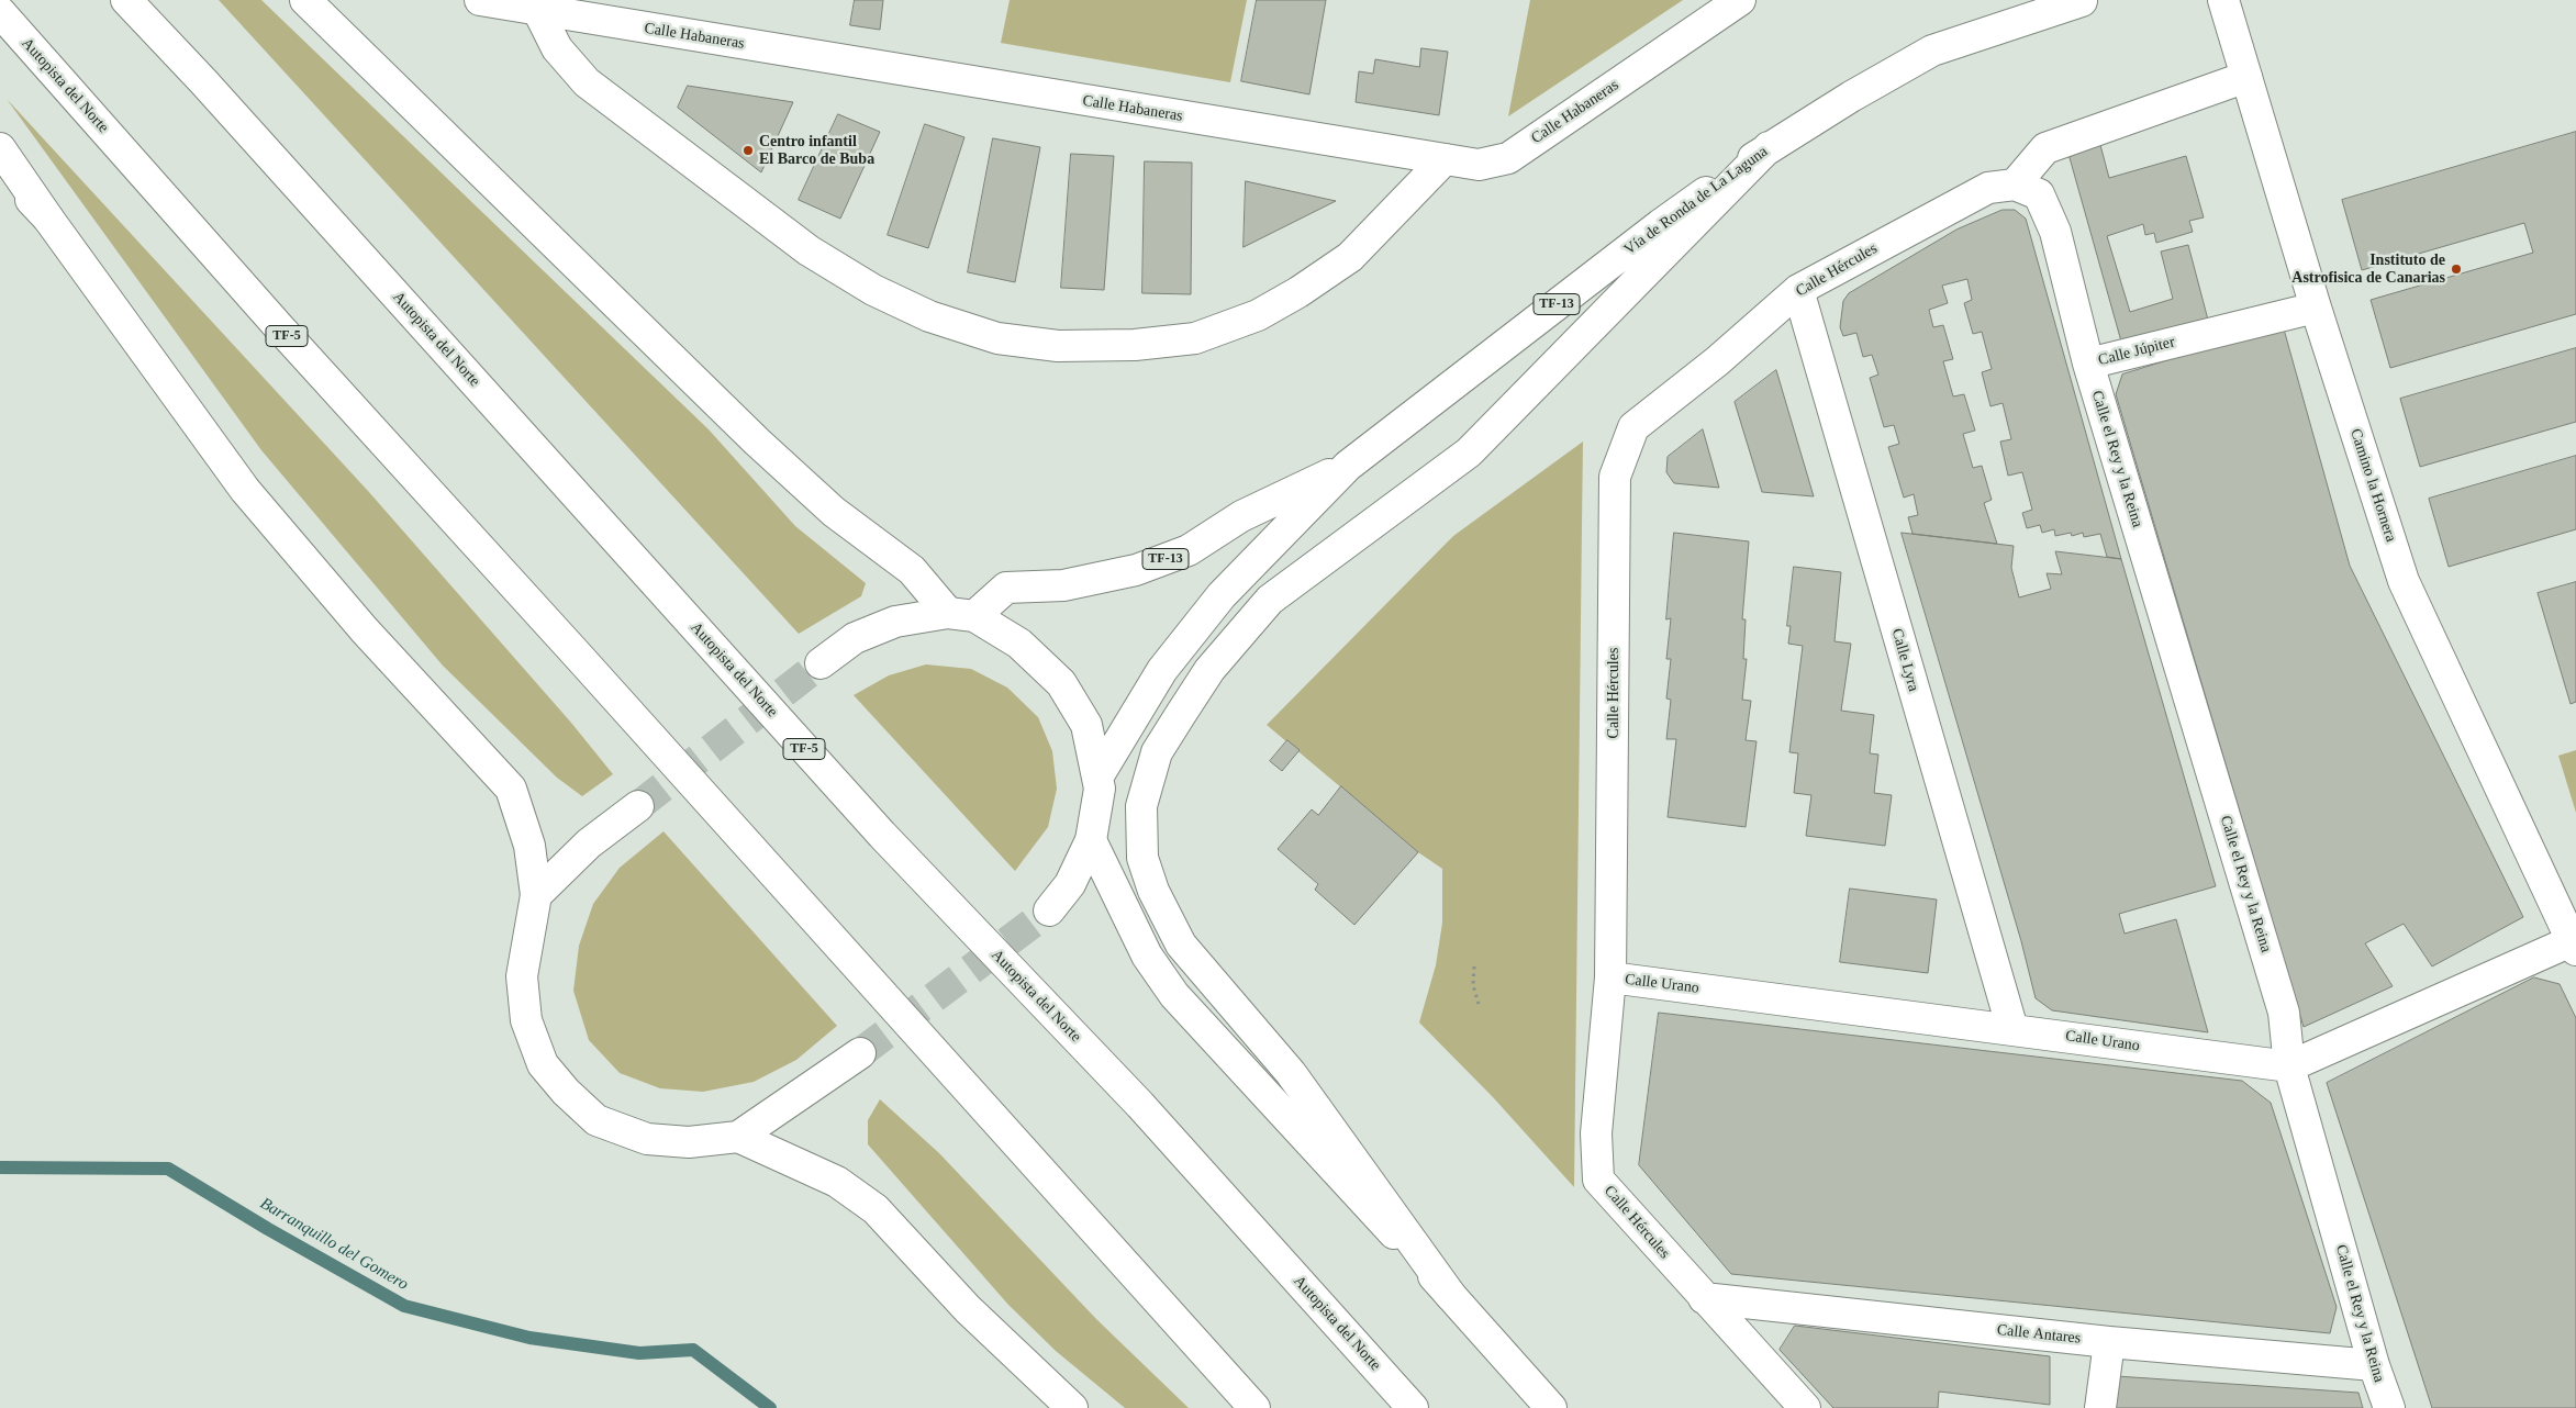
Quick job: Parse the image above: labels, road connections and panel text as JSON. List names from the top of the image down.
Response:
{
  "streets": {
    "main road": [
      "Calle Habaneras",
      "Autopista del Norte",
      "Vía de Ronda de La Laguna",
      "Calle Hércules",
      "TF-13",
      "TF-5",
      "Calle Júpiter",
      "Calle el Rey y la Reina",
      "Camino la Hornera",
      "Calle Lyra",
      "Calle Urano",
      "Calle Antares"
    ]
  },
  "crossings": [
    ["Vía de Ronda de La Laguna", "TF-13"],
    ["Calle Hércules", "Calle Júpiter"],
    ["Calle Hércules", "Calle Lyra"],
    ["Calle Hércules", "Calle Urano"],
    ["Calle Hércules", "Calle Antares"],
    ["Calle Júpiter", "Calle el Rey y la Reina"],
    ["Calle Júpiter", "Camino la Hornera"],
    ["Calle el Rey y la Reina", "Calle Urano"],
    ["Calle el Rey y la Reina", "Calle Antares"],
    ["Calle Lyra", "Calle Urano"]
  ],
  "water": ["Barranquillo del Gomero"],
  "places": ["Centro infantil El Barco de Buba", "Instituto de Astrofisica de Canarias"]
}
